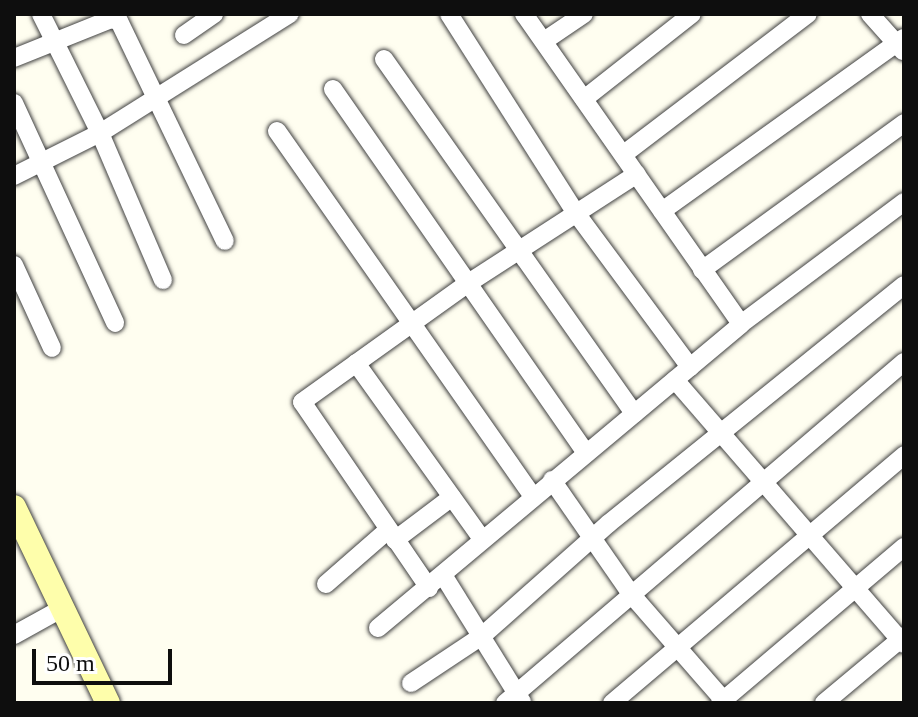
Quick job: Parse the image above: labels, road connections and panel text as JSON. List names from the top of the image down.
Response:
{
  "scale_bar": "50 m"
}
